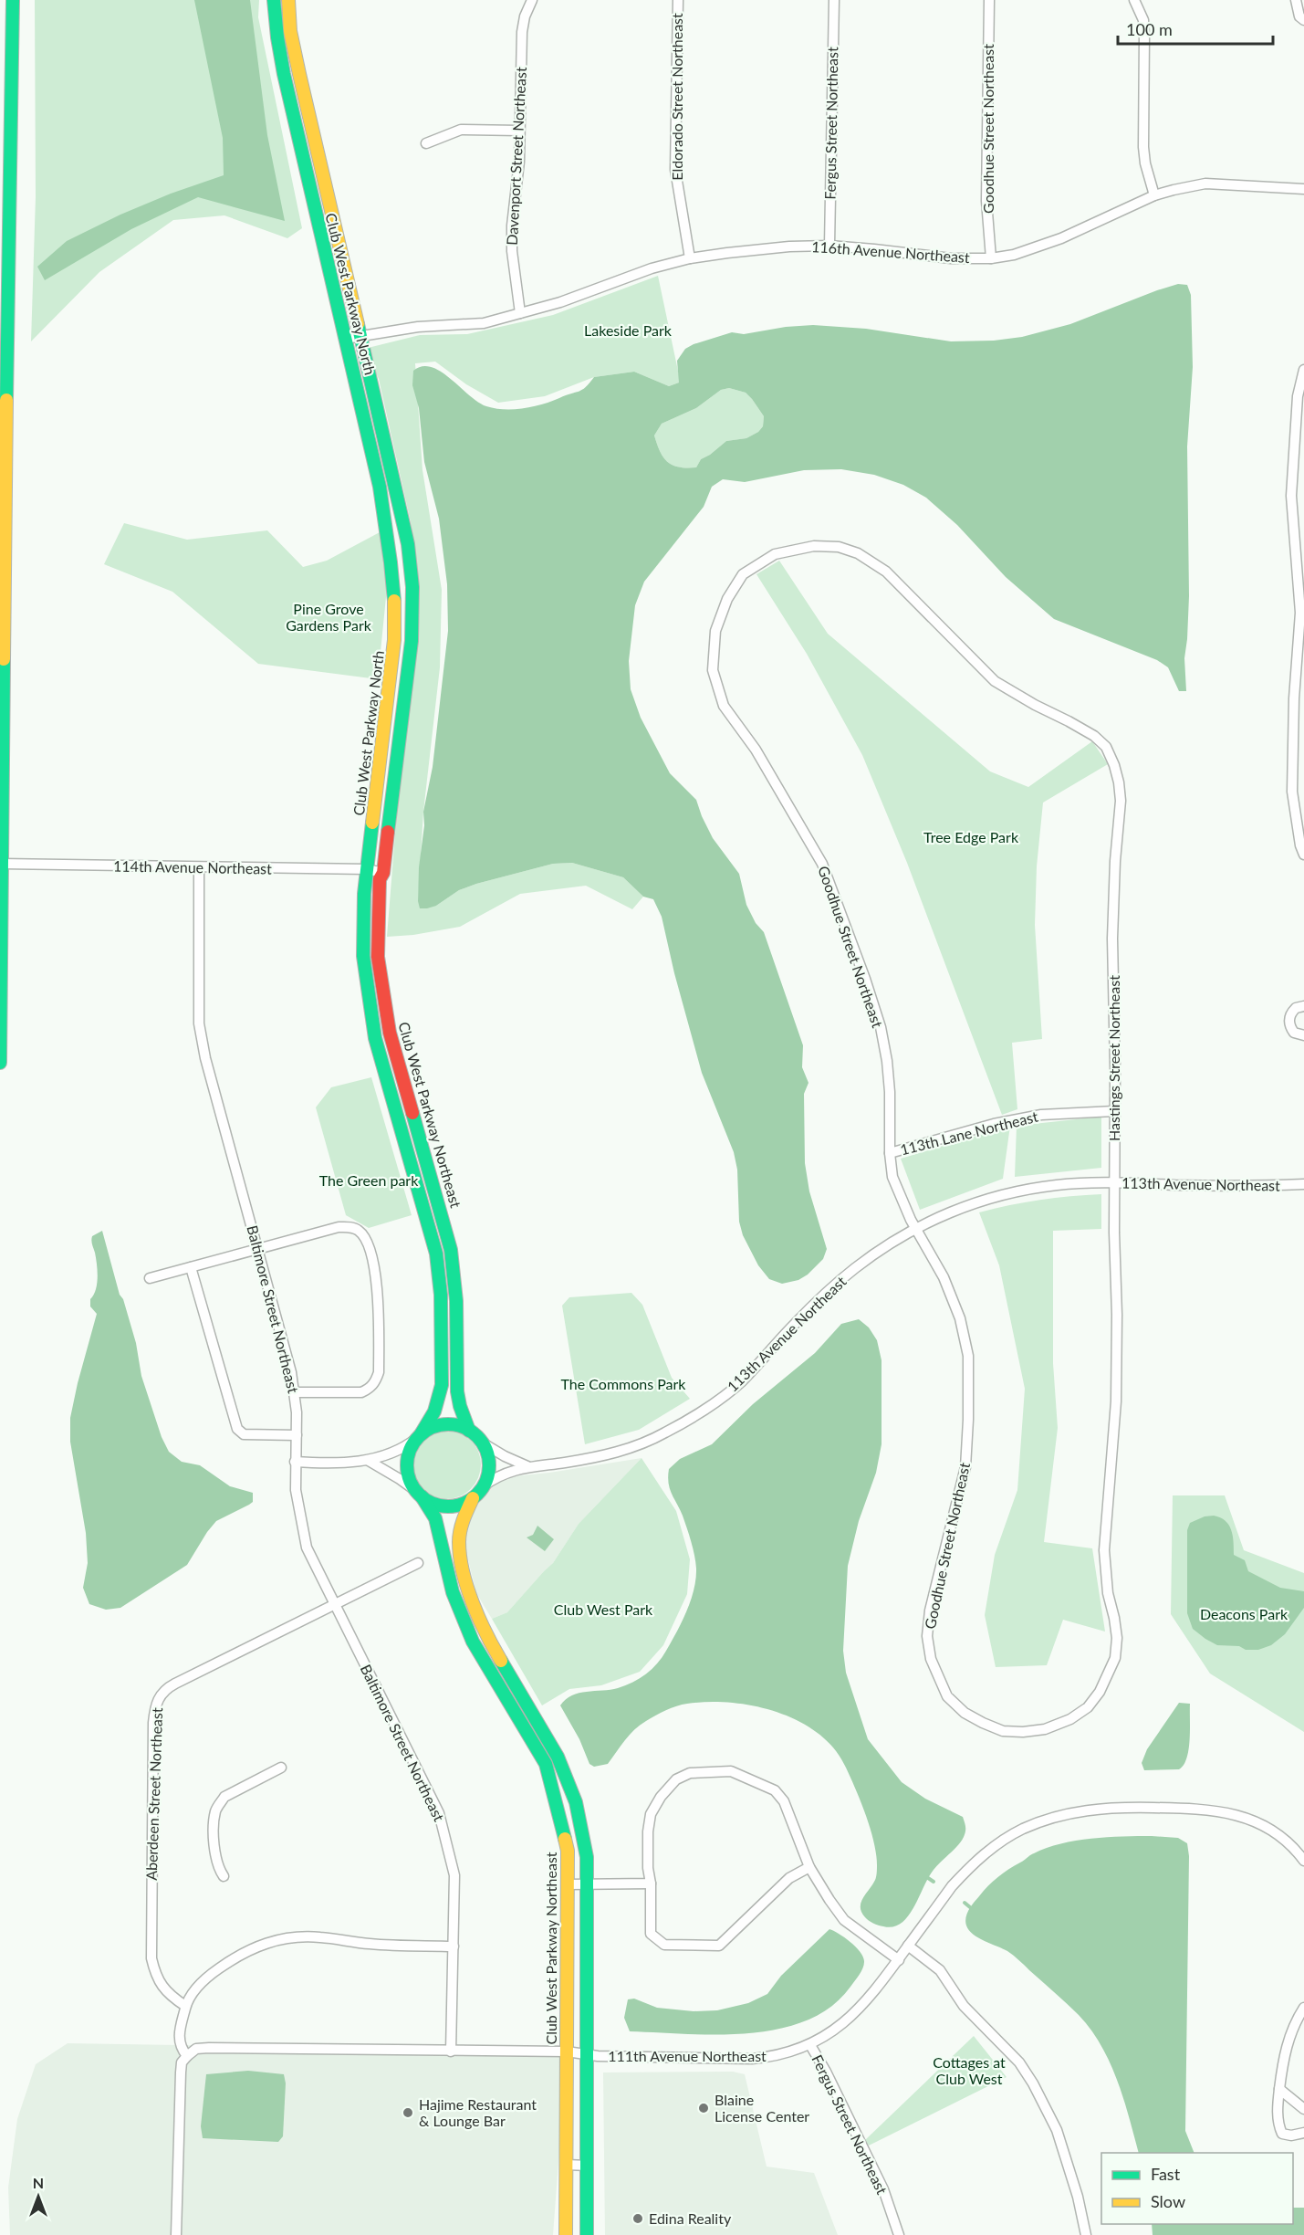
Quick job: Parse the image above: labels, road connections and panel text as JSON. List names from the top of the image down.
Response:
{
  "streets": {
    "main road": ["Club West Parkway North", "Club West Parkway Northeast"],
    "street": [
      "Eldorado Street Northeast",
      "Fergus Street Northeast",
      "Goodhue Street Northeast",
      "Davenport Street Northeast",
      "116th Avenue Northeast",
      "114th Avenue Northeast",
      "Hastings Street Northeast",
      "113th Lane Northeast",
      "113th Avenue Northeast",
      "Baltimore Street Northeast",
      "Aberdeen Street Northeast",
      "111th Avenue Northeast"
    ]
  },
  "crossings": [
    ["Eldorado Street Northeast", "116th Avenue Northeast"],
    ["Fergus Street Northeast", "116th Avenue Northeast"],
    ["Fergus Street Northeast", "111th Avenue Northeast"],
    ["Goodhue Street Northeast", "116th Avenue Northeast"],
    ["Goodhue Street Northeast", "Hastings Street Northeast"],
    ["Goodhue Street Northeast", "113th Lane Northeast"],
    ["Goodhue Street Northeast", "113th Avenue Northeast"],
    ["Davenport Street Northeast", "116th Avenue Northeast"],
    ["116th Avenue Northeast", "Club West Parkway North"],
    ["116th Avenue Northeast", "Club West Parkway Northeast"],
    ["Club West Parkway North", "114th Avenue Northeast"],
    ["Club West Parkway North", "Club West Parkway Northeast"],
    ["Club West Parkway North", "113th Avenue Northeast"],
    ["114th Avenue Northeast", "Club West Parkway Northeast"],
    ["114th Avenue Northeast", "Baltimore Street Northeast"],
    ["Hastings Street Northeast", "113th Lane Northeast"],
    ["Hastings Street Northeast", "113th Avenue Northeast"],
    ["Club West Parkway Northeast", "113th Avenue Northeast"],
    ["Club West Parkway Northeast", "111th Avenue Northeast"],
    ["Baltimore Street Northeast", "Aberdeen Street Northeast"],
    ["Baltimore Street Northeast", "111th Avenue Northeast"]
  ],
  "parks": [
    "Lakeside Park",
    "Pine Grove Gardens Park",
    "Tree Edge Park",
    "The Green park",
    "The Commons Park",
    "Club West Park",
    "Deacons Park",
    "Cottages at Club West"
  ],
  "places": ["Blaine License Center", "Hajime Restaurant & Lounge Bar", "Edina Reality"],
  "legend": ["Fast", "Slow"],
  "scale_bar": "100 m",
  "north": "top"
}
